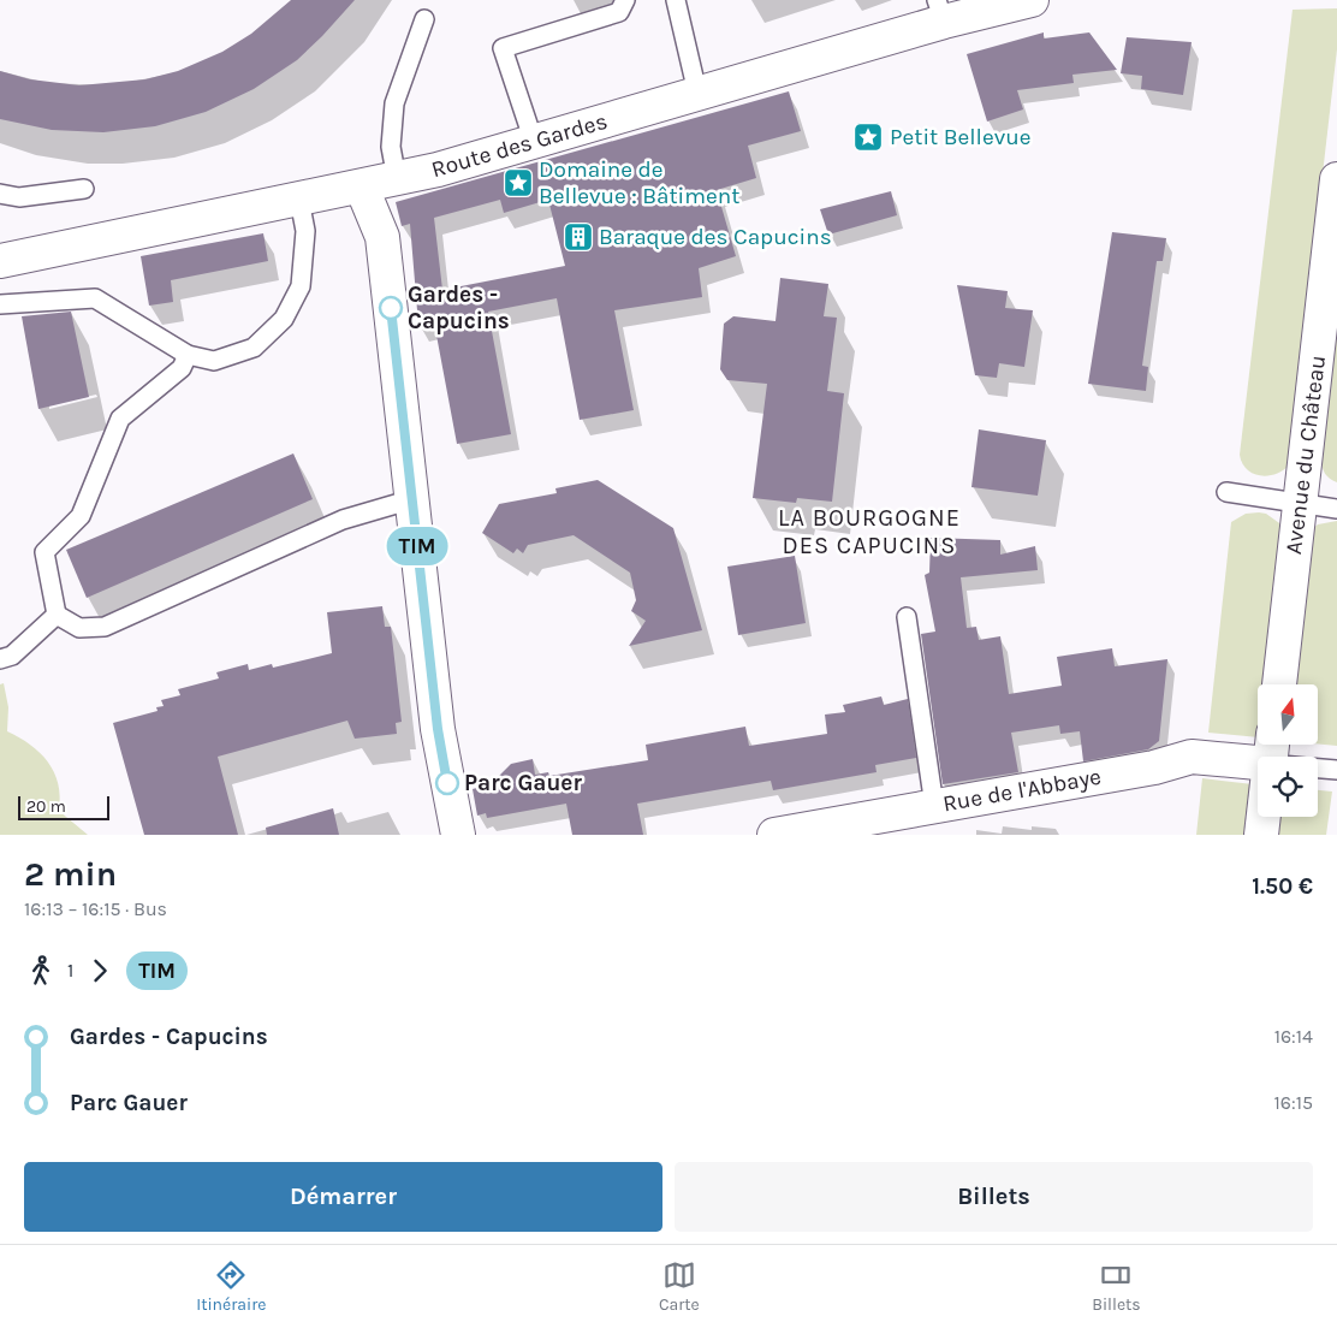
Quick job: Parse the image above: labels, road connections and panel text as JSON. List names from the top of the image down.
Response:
{
  "streets": {
    "street": ["Route des Gardes", "Avenue du Château", "Rue de l'Abbaye"]
  },
  "districts": ["LA BOURGOGNE DES CAPUCINS"],
  "places": {
    "place": ["Petit Bellevue", "Domaine de Bellevue : Bâtiment"],
    "building": ["Baraque des Capucins"],
    "other": ["Gardes - Capucins", "Parc Gauer"]
  },
  "lines": ["bus line TIM"],
  "scale_bar": "20 m",
  "north": "top",
  "page": {
    "on_map": "TIM",
    "scale": "20 m",
    "heading": ["2 min", "16:13 – 16:15 · Bus", "1.50 €"],
    "legs": ["1", "TIM"],
    "list": [
      {
        "name": "Gardes - Capucins",
        "value": "16:14"
      },
      {
        "name": "Parc Gauer",
        "value": "16:15"
      }
    ],
    "buttons": ["Démarrer", "Billets"],
    "tabs": ["Itinéraire", "Carte", "Billets"]
  }
}
